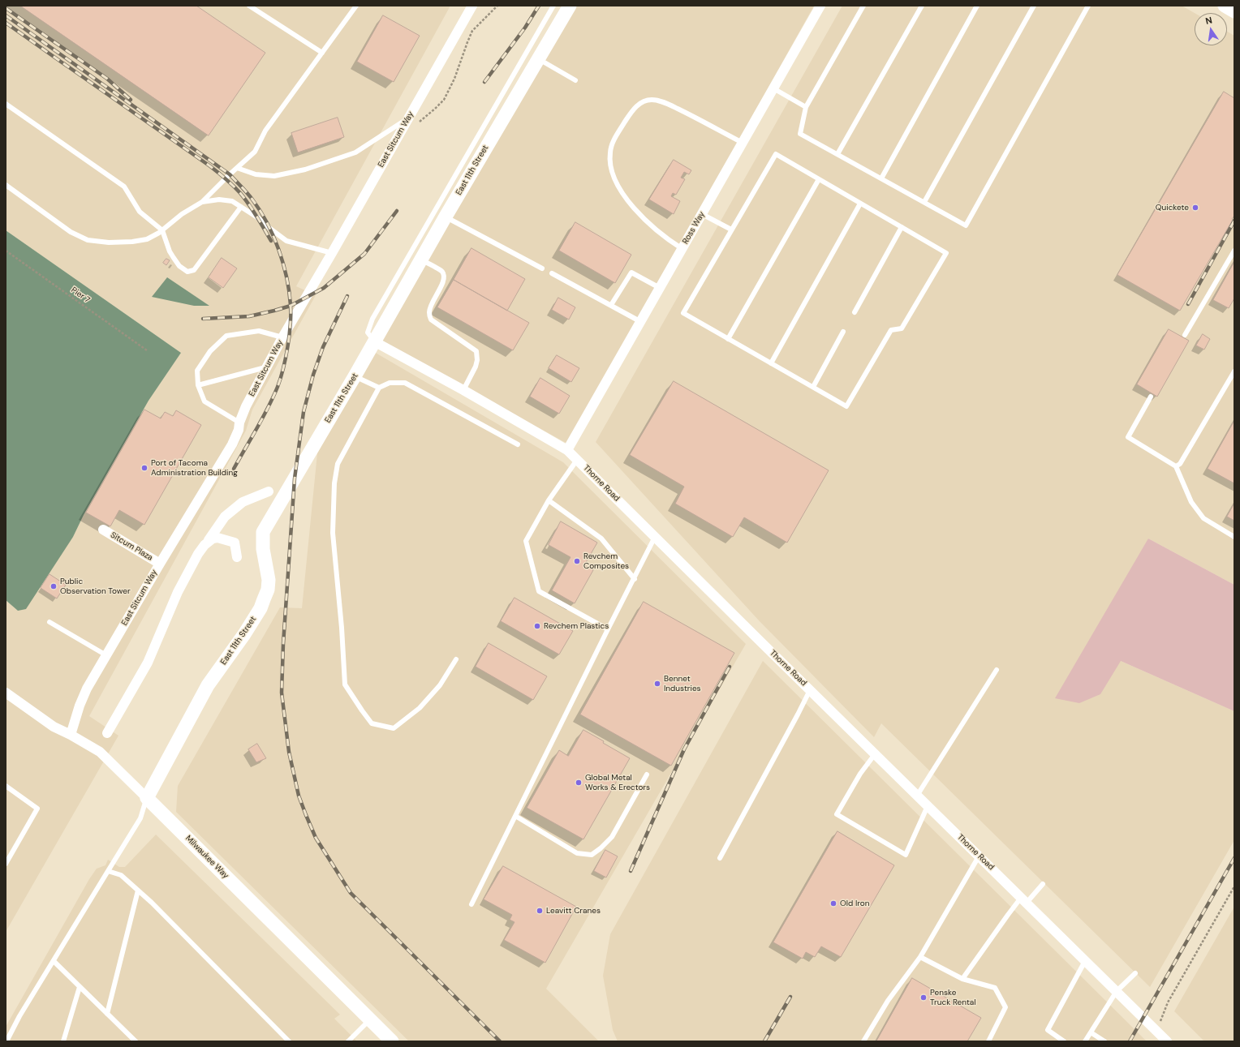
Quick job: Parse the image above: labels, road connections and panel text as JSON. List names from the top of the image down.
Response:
{
  "streets": {
    "street": [
      "East Sitcum Way",
      "East 11th Street",
      "Ross Way",
      "Thorne Road",
      "Sitcum Plaza",
      "Milwaukee Way"
    ],
    "path": ["Pier 7"]
  },
  "crossings": [
    ["East Sitcum Way", "Sitcum Plaza"],
    ["East Sitcum Way", "Milwaukee Way"],
    ["East 11th Street", "Thorne Road"],
    ["East 11th Street", "Milwaukee Way"],
    ["Ross Way", "Thorne Road"]
  ],
  "places": [
    "Quickete",
    "Port of Tacoma Administration Building",
    "Revchem Composites",
    "Public Observation Tower",
    "Revchem Plastics",
    "Bennet Industries",
    "Global Metal Works & Erectors",
    "Old Iron",
    "Leavitt Cranes",
    "Penske Truck Rental"
  ],
  "north": "top"
}
